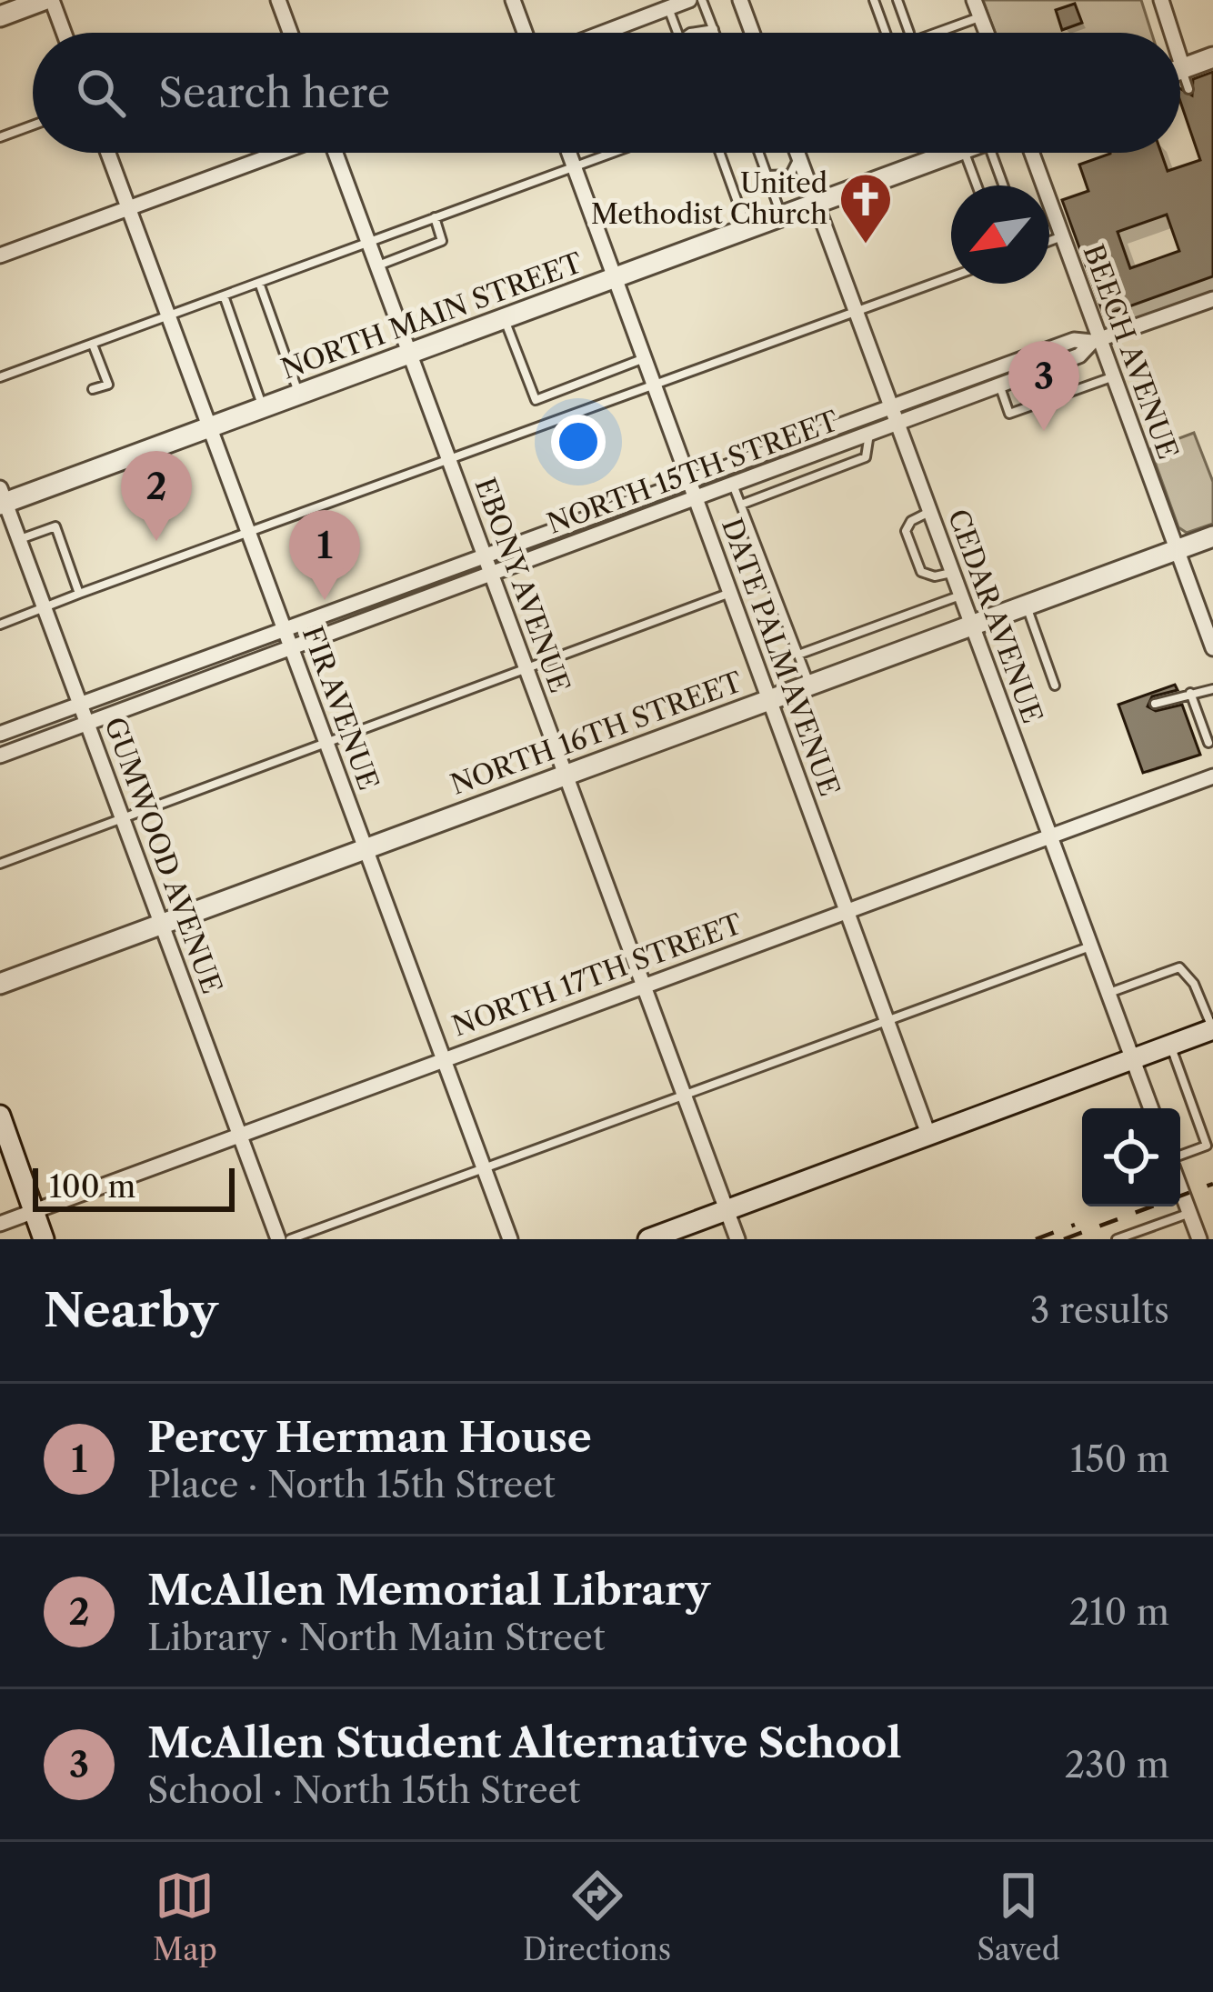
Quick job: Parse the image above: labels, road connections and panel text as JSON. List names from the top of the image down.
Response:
{
  "streets": {
    "street": [
      "NORTH MAIN STREET",
      "BEECH AVENUE",
      "NORTH 15TH STREET",
      "EBONY AVENUE",
      "CEDAR AVENUE",
      "DATE PALM AVENUE",
      "FIR AVENUE",
      "NORTH 16TH STREET",
      "GUMWOOD AVENUE",
      "NORTH 17TH STREET"
    ]
  },
  "crossings": [
    ["NORTH MAIN STREET", "EBONY AVENUE"],
    ["NORTH MAIN STREET", "CEDAR AVENUE"],
    ["NORTH MAIN STREET", "DATE PALM AVENUE"],
    ["NORTH MAIN STREET", "FIR AVENUE"],
    ["NORTH MAIN STREET", "GUMWOOD AVENUE"],
    ["BEECH AVENUE", "NORTH 15TH STREET"],
    ["BEECH AVENUE", "NORTH 16TH STREET"],
    ["NORTH 15TH STREET", "EBONY AVENUE"],
    ["NORTH 15TH STREET", "CEDAR AVENUE"],
    ["NORTH 15TH STREET", "DATE PALM AVENUE"],
    ["NORTH 15TH STREET", "FIR AVENUE"],
    ["NORTH 15TH STREET", "GUMWOOD AVENUE"],
    ["EBONY AVENUE", "NORTH 16TH STREET"],
    ["EBONY AVENUE", "NORTH 17TH STREET"],
    ["CEDAR AVENUE", "NORTH 16TH STREET"],
    ["CEDAR AVENUE", "NORTH 17TH STREET"],
    ["DATE PALM AVENUE", "NORTH 16TH STREET"],
    ["DATE PALM AVENUE", "NORTH 17TH STREET"],
    ["FIR AVENUE", "NORTH 16TH STREET"],
    ["FIR AVENUE", "NORTH 17TH STREET"],
    ["NORTH 16TH STREET", "GUMWOOD AVENUE"],
    ["GUMWOOD AVENUE", "NORTH 17TH STREET"]
  ],
  "places": {
    "church": ["United Methodist Church"]
  },
  "scale_bar": "100 m",
  "north": "bottom left",
  "page": {
    "search": "Search here",
    "pins": ["3", "2", "1"],
    "scale": "100 m",
    "heading": ["Nearby", "3 results"],
    "list": [
      {
        "mark": "1",
        "name": "Percy Herman House",
        "note": "Place · North 15th Street",
        "value": "150 m"
      },
      {
        "mark": "2",
        "name": "McAllen Memorial Library",
        "note": "Library · North Main Street",
        "value": "210 m"
      },
      {
        "mark": "3",
        "name": "McAllen Student Alternative School",
        "note": "School · North 15th Street",
        "value": "230 m"
      }
    ],
    "nav": ["Map", "Directions", "Saved"]
  }
}
